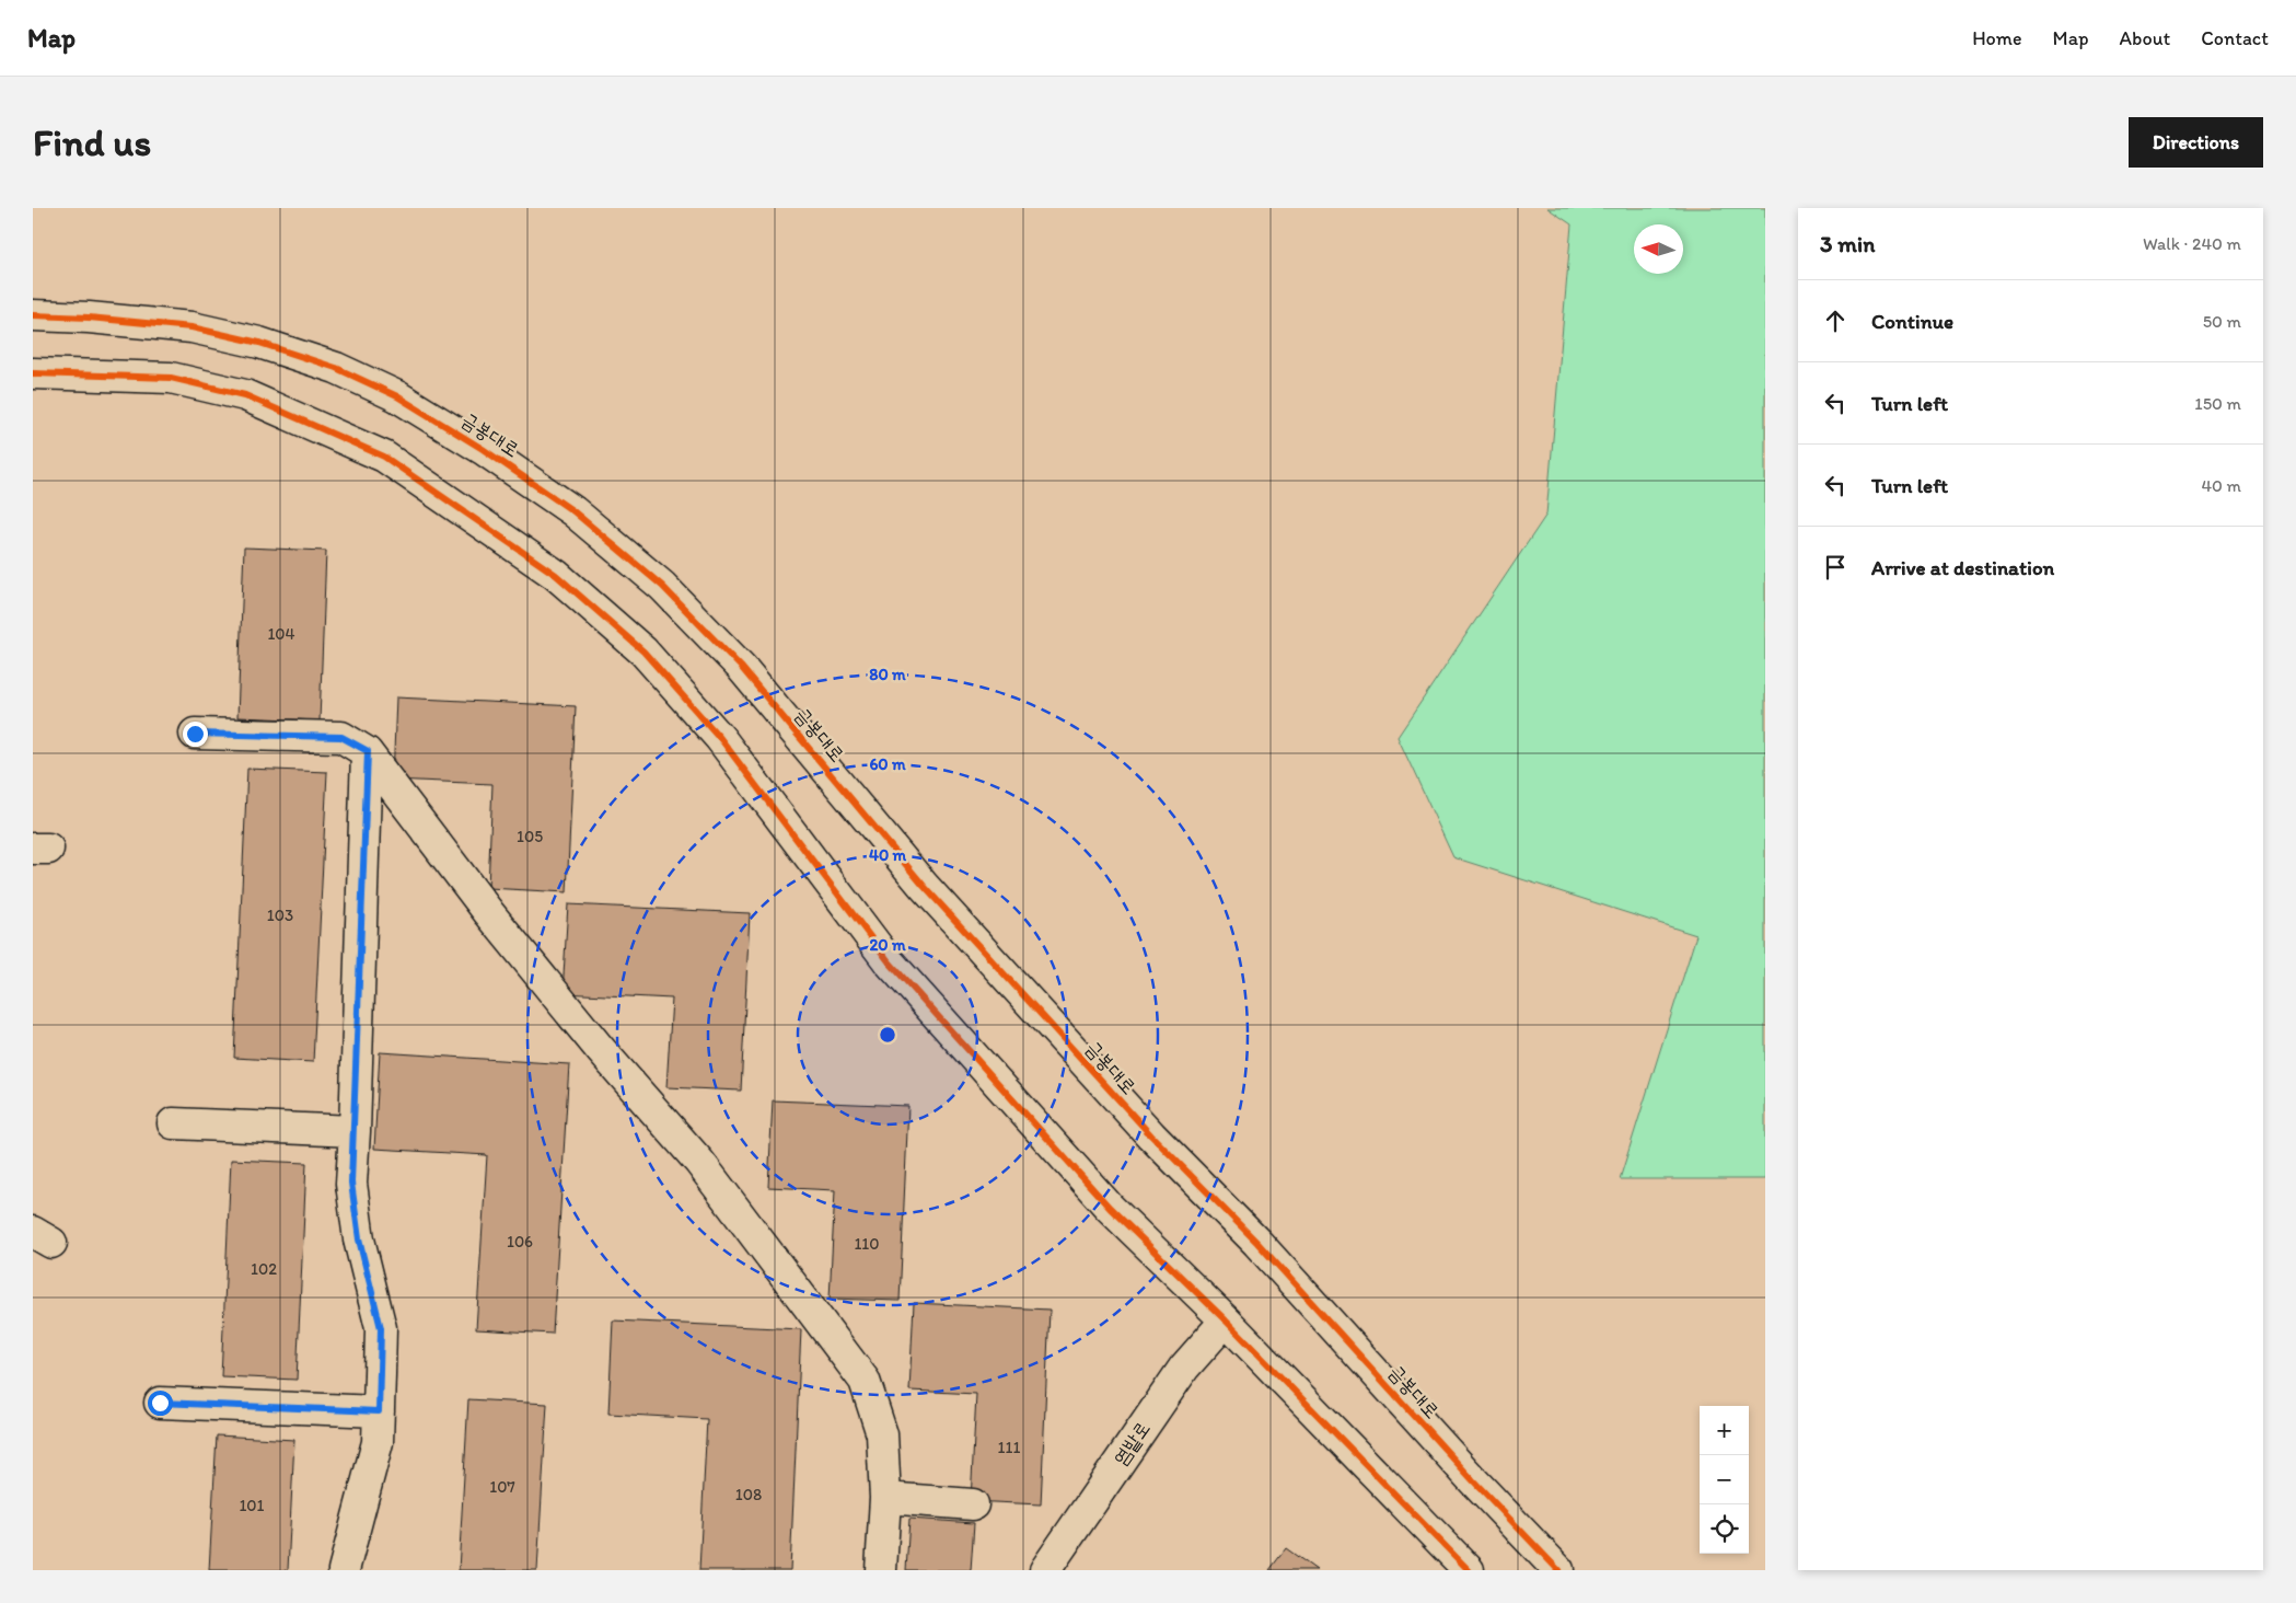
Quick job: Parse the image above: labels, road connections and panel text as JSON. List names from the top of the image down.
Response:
{
  "streets": {
    "street": ["금봉대로", "염밭로"]
  },
  "house_numbers": [
    "104",
    "105",
    "103",
    "106",
    "110",
    "102",
    "111",
    "107",
    "108",
    "101"
  ],
  "north": "left",
  "page": {
    "header": "Map",
    "nav": [
      "Home",
      "Map",
      "About",
      "Contact"
    ],
    "buttons": "Directions",
    "title": "Find us",
    "heading": ["3 min", "Walk · 240 m"],
    "list": [
      ["Continue", "50 m"],
      ["Turn left", "150 m"],
      ["Turn left", "40 m"],
      "Arrive at destination"
    ],
    "map_buttons": ["+", "−"]
  },
  "rings": [
    "80 m",
    "60 m",
    "40 m",
    "20 m"
  ]
}
